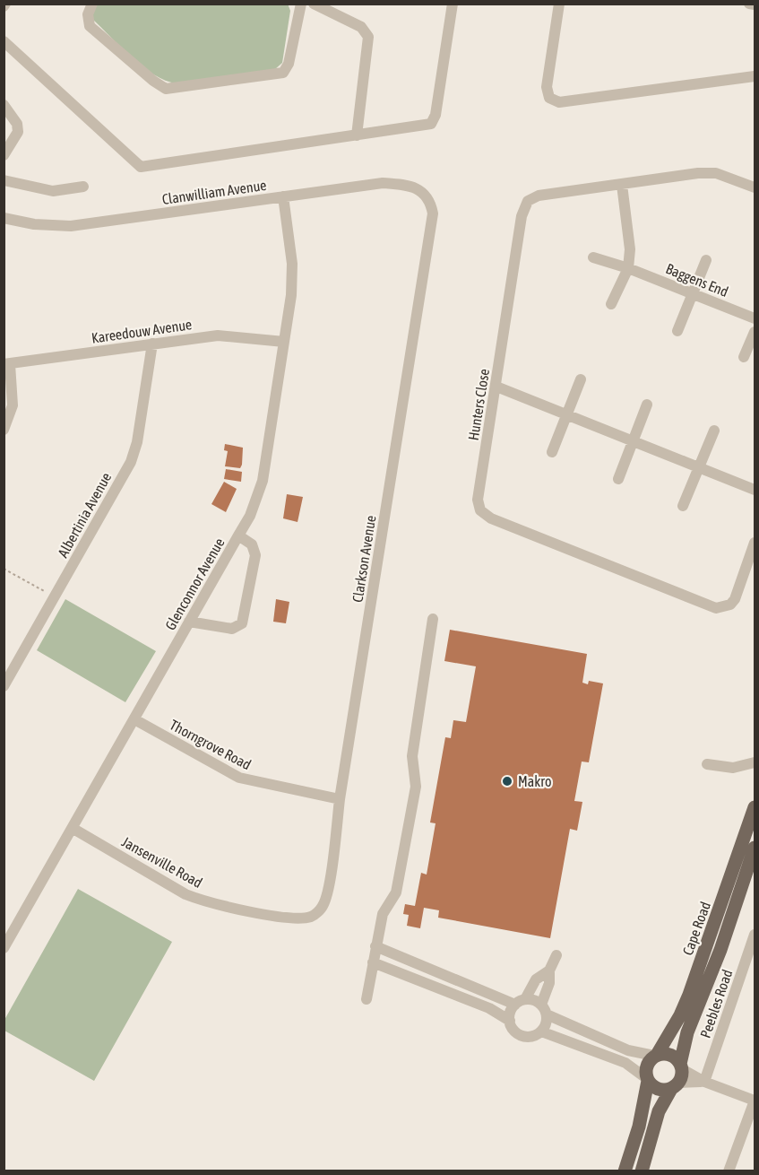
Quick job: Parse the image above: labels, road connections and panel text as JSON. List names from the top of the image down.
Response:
{
  "streets": {
    "main road": ["Cape Road"],
    "street": [
      "Clanwilliam Avenue",
      "Baggens End",
      "Kareedouw Avenue",
      "Hunters Close",
      "Albertinia Avenue",
      "Clarkson Avenue",
      "Glenconnor Avenue",
      "Thorngrove Road",
      "Jansenville Road",
      "Peebles Road"
    ]
  },
  "crossings": [
    ["Clanwilliam Avenue", "Clarkson Avenue"],
    ["Clanwilliam Avenue", "Glenconnor Avenue"],
    ["Kareedouw Avenue", "Albertinia Avenue"],
    ["Kareedouw Avenue", "Glenconnor Avenue"],
    ["Clarkson Avenue", "Thorngrove Road"],
    ["Clarkson Avenue", "Jansenville Road"],
    ["Glenconnor Avenue", "Thorngrove Road"],
    ["Glenconnor Avenue", "Jansenville Road"]
  ],
  "places": ["Makro"]
}
